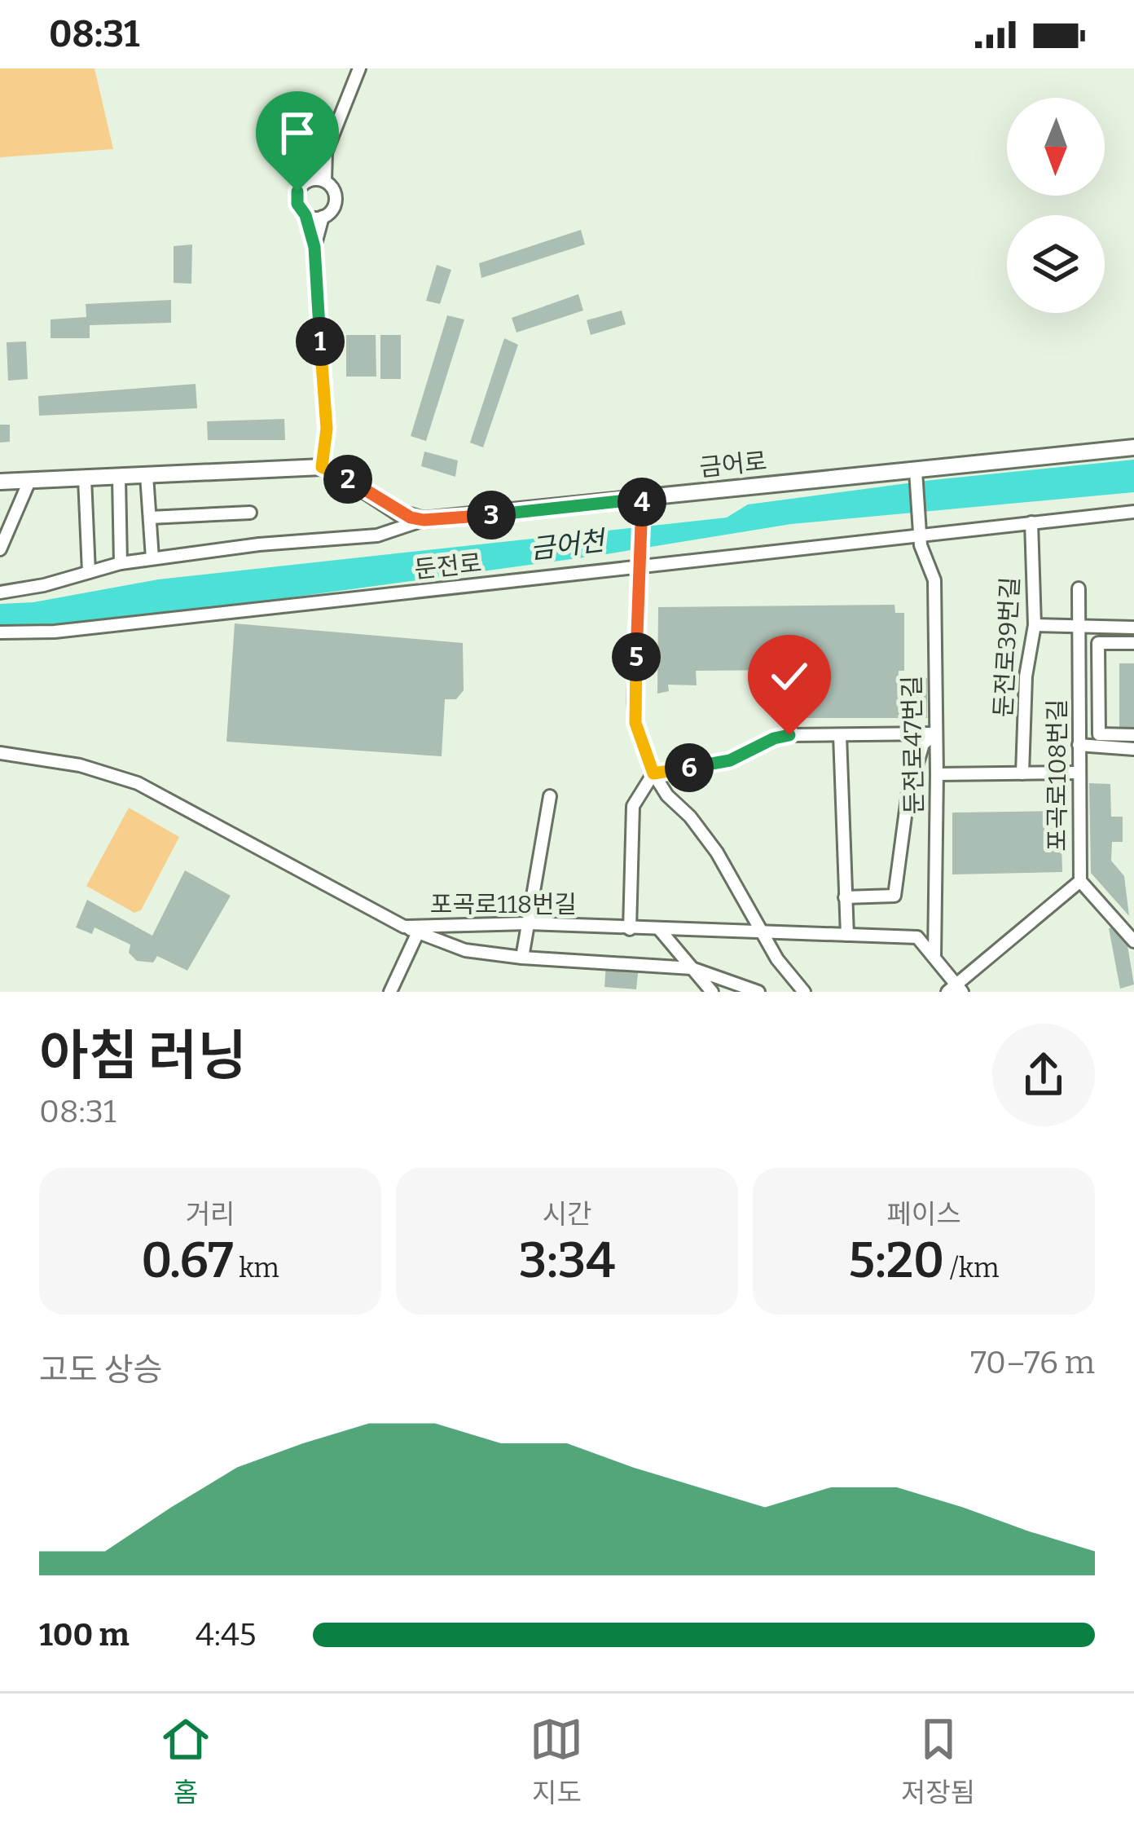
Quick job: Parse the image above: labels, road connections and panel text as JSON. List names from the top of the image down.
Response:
{
  "streets": {
    "street": [
      "금어로",
      "둔전로",
      "둔전로39번길",
      "둔전로47번길",
      "포곡로108번길",
      "포곡로118번길"
    ]
  },
  "crossings": [
    ["금어로", "둔전로47번길"],
    ["둔전로", "둔전로39번길"],
    ["둔전로", "둔전로47번길"],
    ["둔전로47번길", "포곡로118번길"]
  ],
  "water": ["금어천"],
  "north": "bottom",
  "page": {
    "status": "08:31",
    "pins": [
      "1",
      "2",
      "4",
      "3",
      "5",
      "6"
    ],
    "heading": ["아침 러닝", "08:31"],
    "stats": [
      ["거리", "0.67 km"],
      ["시간", "3:34"],
      ["페이스", "5:20 /km"]
    ],
    "chart": ["고도 상승", "70–76 m"],
    "list": [
      {
        "name": "100 m",
        "note": "4:45"
      }
    ],
    "tabs": ["홈", "지도", "저장됨"]
  }
}
